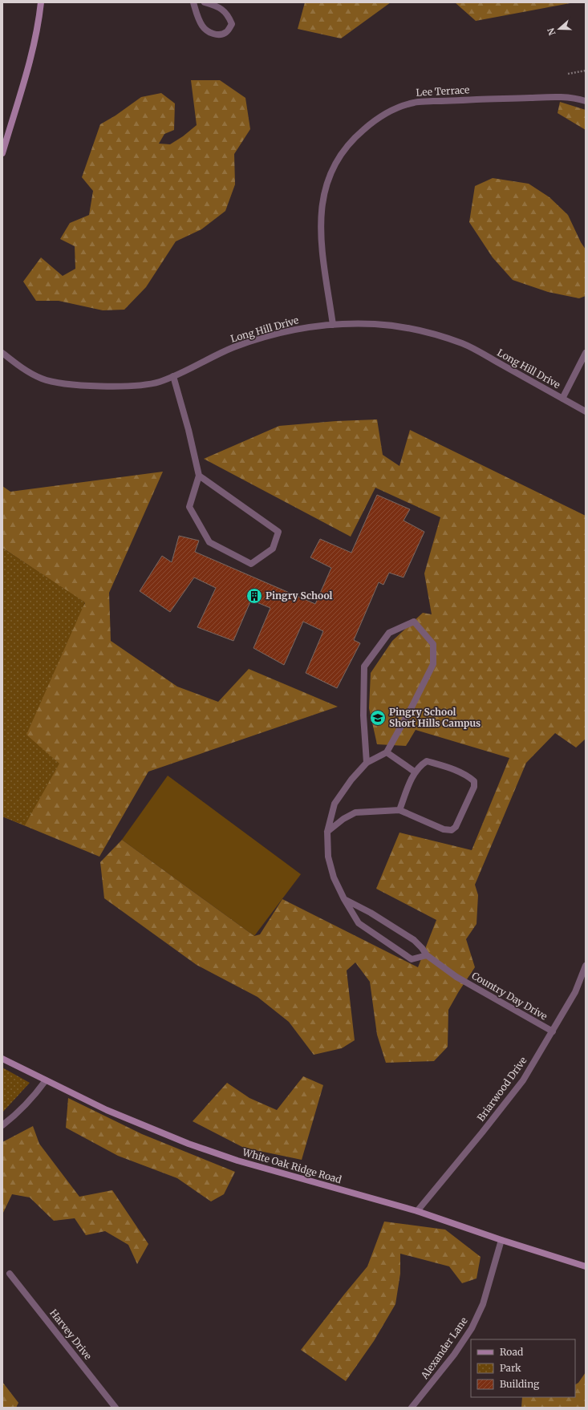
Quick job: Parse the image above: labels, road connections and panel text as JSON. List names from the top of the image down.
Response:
{
  "streets": {
    "street": [
      "Lee Terrace",
      "Long Hill Drive",
      "Country Day Drive",
      "Briarwood Drive",
      "White Oak Ridge Road",
      "Harvey Drive",
      "Alexander Lane"
    ]
  },
  "crossings": [
    ["Lee Terrace", "Long Hill Drive"],
    ["Country Day Drive", "Briarwood Drive"],
    ["Briarwood Drive", "White Oak Ridge Road"],
    ["White Oak Ridge Road", "Alexander Lane"]
  ],
  "places": {
    "building": ["Pingry School"],
    "school or university": ["Pingry School Short Hills Campus"]
  },
  "legend": ["Road", "Park", "Building"],
  "north": "left"
}
